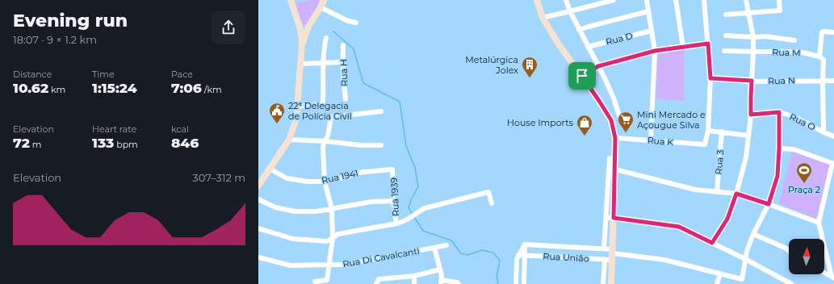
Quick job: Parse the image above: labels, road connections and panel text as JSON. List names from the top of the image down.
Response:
{
  "streets": {
    "street": [
      "Rua D",
      "Rua M",
      "Rua H",
      "Rua N",
      "Rua O",
      "Rua K",
      "Rua 3",
      "Rua 1941",
      "Rua 1939",
      "Rua Di Cavalcanti",
      "Rua União"
    ]
  },
  "crossings": [
    ["Rua 1941", "Rua 1939"]
  ],
  "places": {
    "building": ["Metalúrgica Jolex"],
    "public building": ["22ª Delegacia de Polícia Civil"],
    "supermarket": ["Mini Mercado e Açougue Silva"],
    "shop": ["House Imports"],
    "sports": ["Praça 2"]
  },
  "north": "top",
  "page": {
    "heading": ["Evening run", "18:07 · 9 × 1.2 km"],
    "stats": [
      ["Distance", "10.62 km"],
      ["Time", "1:15:24"],
      ["Pace", "7:06 /km"],
      ["Elevation", "72 m"],
      ["Heart rate", "133 bpm"],
      ["kcal", "846"]
    ],
    "chart": ["Elevation", "307–312 m"]
  }
}
